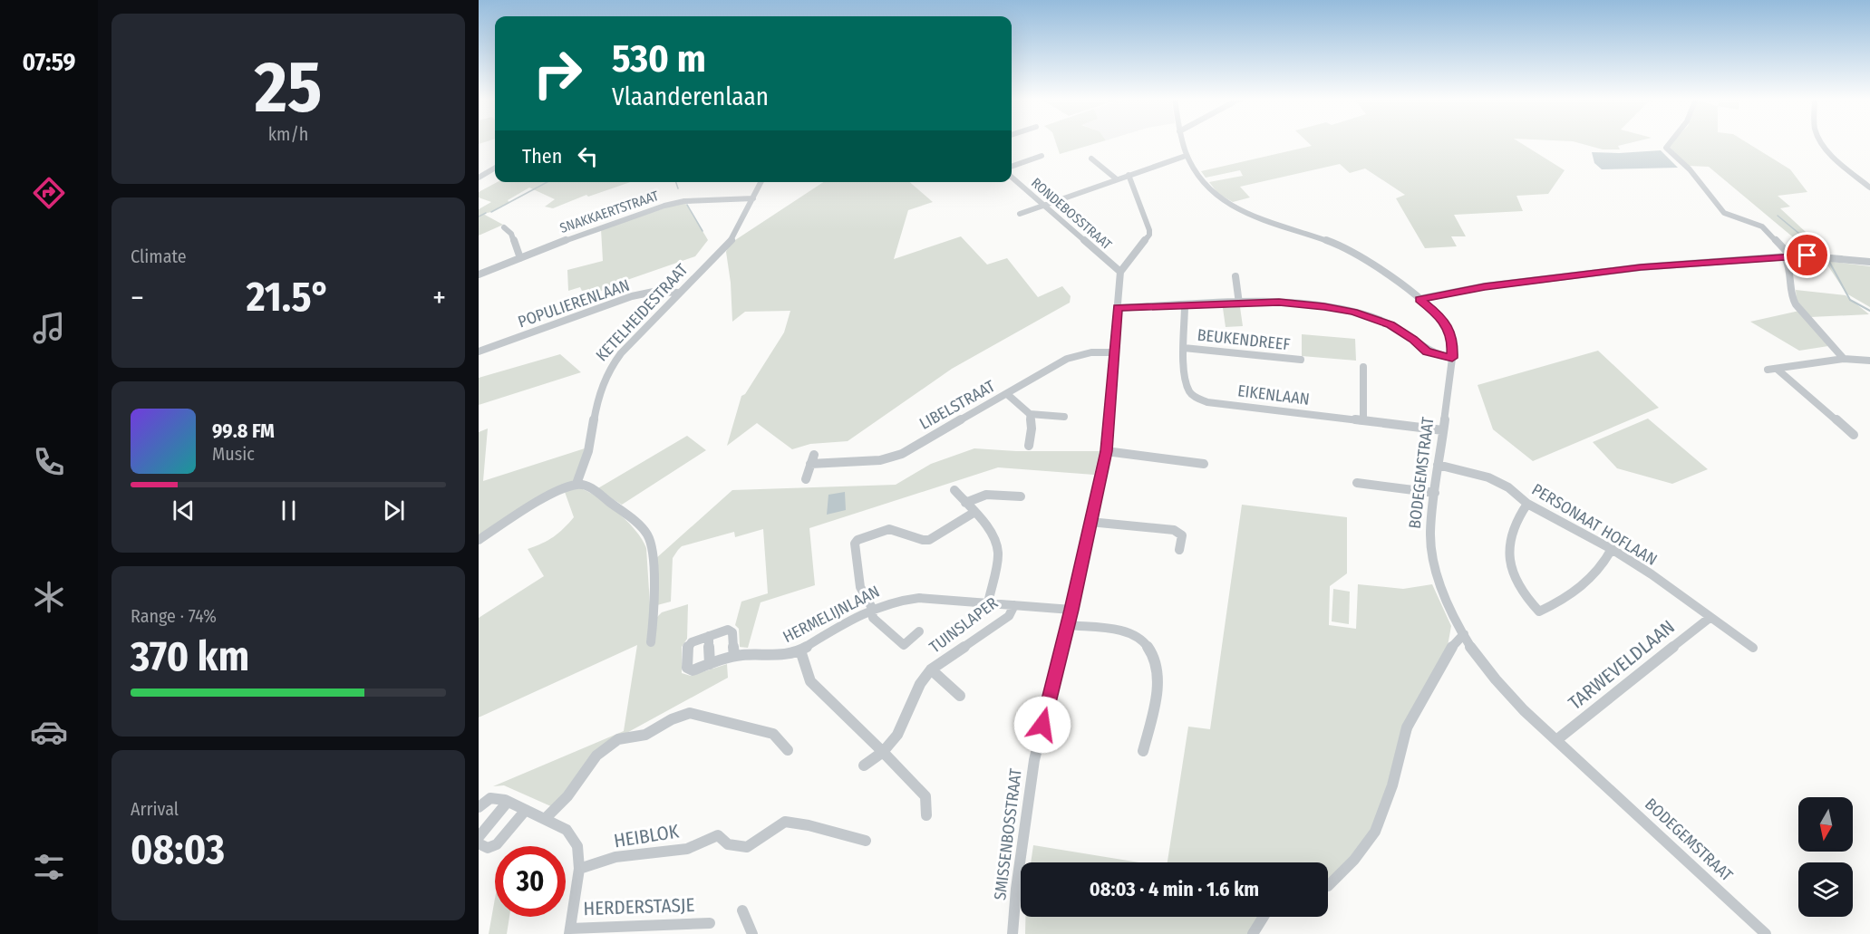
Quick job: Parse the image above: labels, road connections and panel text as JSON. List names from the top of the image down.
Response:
{
  "streets": {
    "street": [
      "SNAKKAERTSTRAAT",
      "RONDEBOSSTRAAT",
      "POPULIERENLAAN",
      "KETELHEIDESTRAAT",
      "BEUKENDREEF",
      "EIKENLAAN",
      "LIBELSTRAAT",
      "BODEGEMSTRAAT",
      "PERSONAAT HOFLAAN",
      "HERMELIJNLAAN",
      "TUINSLAPER",
      "TARWEVELDLAAN",
      "SMISSENBOSSTRAAT",
      "HEIBLOK",
      "HERDERSTASJE"
    ]
  },
  "crossings": [
    ["SNAKKAERTSTRAAT", "KETELHEIDESTRAAT"],
    ["RONDEBOSSTRAAT", "SMISSENBOSSTRAAT"],
    ["POPULIERENLAAN", "KETELHEIDESTRAAT"],
    ["BEUKENDREEF", "EIKENLAAN"],
    ["EIKENLAAN", "BODEGEMSTRAAT"],
    ["LIBELSTRAAT", "SMISSENBOSSTRAAT"],
    ["BODEGEMSTRAAT", "PERSONAAT HOFLAAN"],
    ["BODEGEMSTRAAT", "TARWEVELDLAAN"],
    ["PERSONAAT HOFLAAN", "TARWEVELDLAAN"],
    ["HERMELIJNLAAN", "TUINSLAPER"],
    ["HERMELIJNLAAN", "SMISSENBOSSTRAAT"]
  ],
  "north": "bottom",
  "page": {
    "tabs": "07:59",
    "tile": [
      ["25", "km/h"],
      "Climate",
      ["Range · 74%", "370 km"],
      ["Arrival", "08:03"]
    ],
    "turn": ["530 m", "Vlaanderenlaan"],
    "then": "Then",
    "heat": ["−", "21.5°", "+"],
    "song": ["99.8 FM", "Music"],
    "limit": "30",
    "trip": "08:03 · 4 min · 1.6 km"
  }
}
